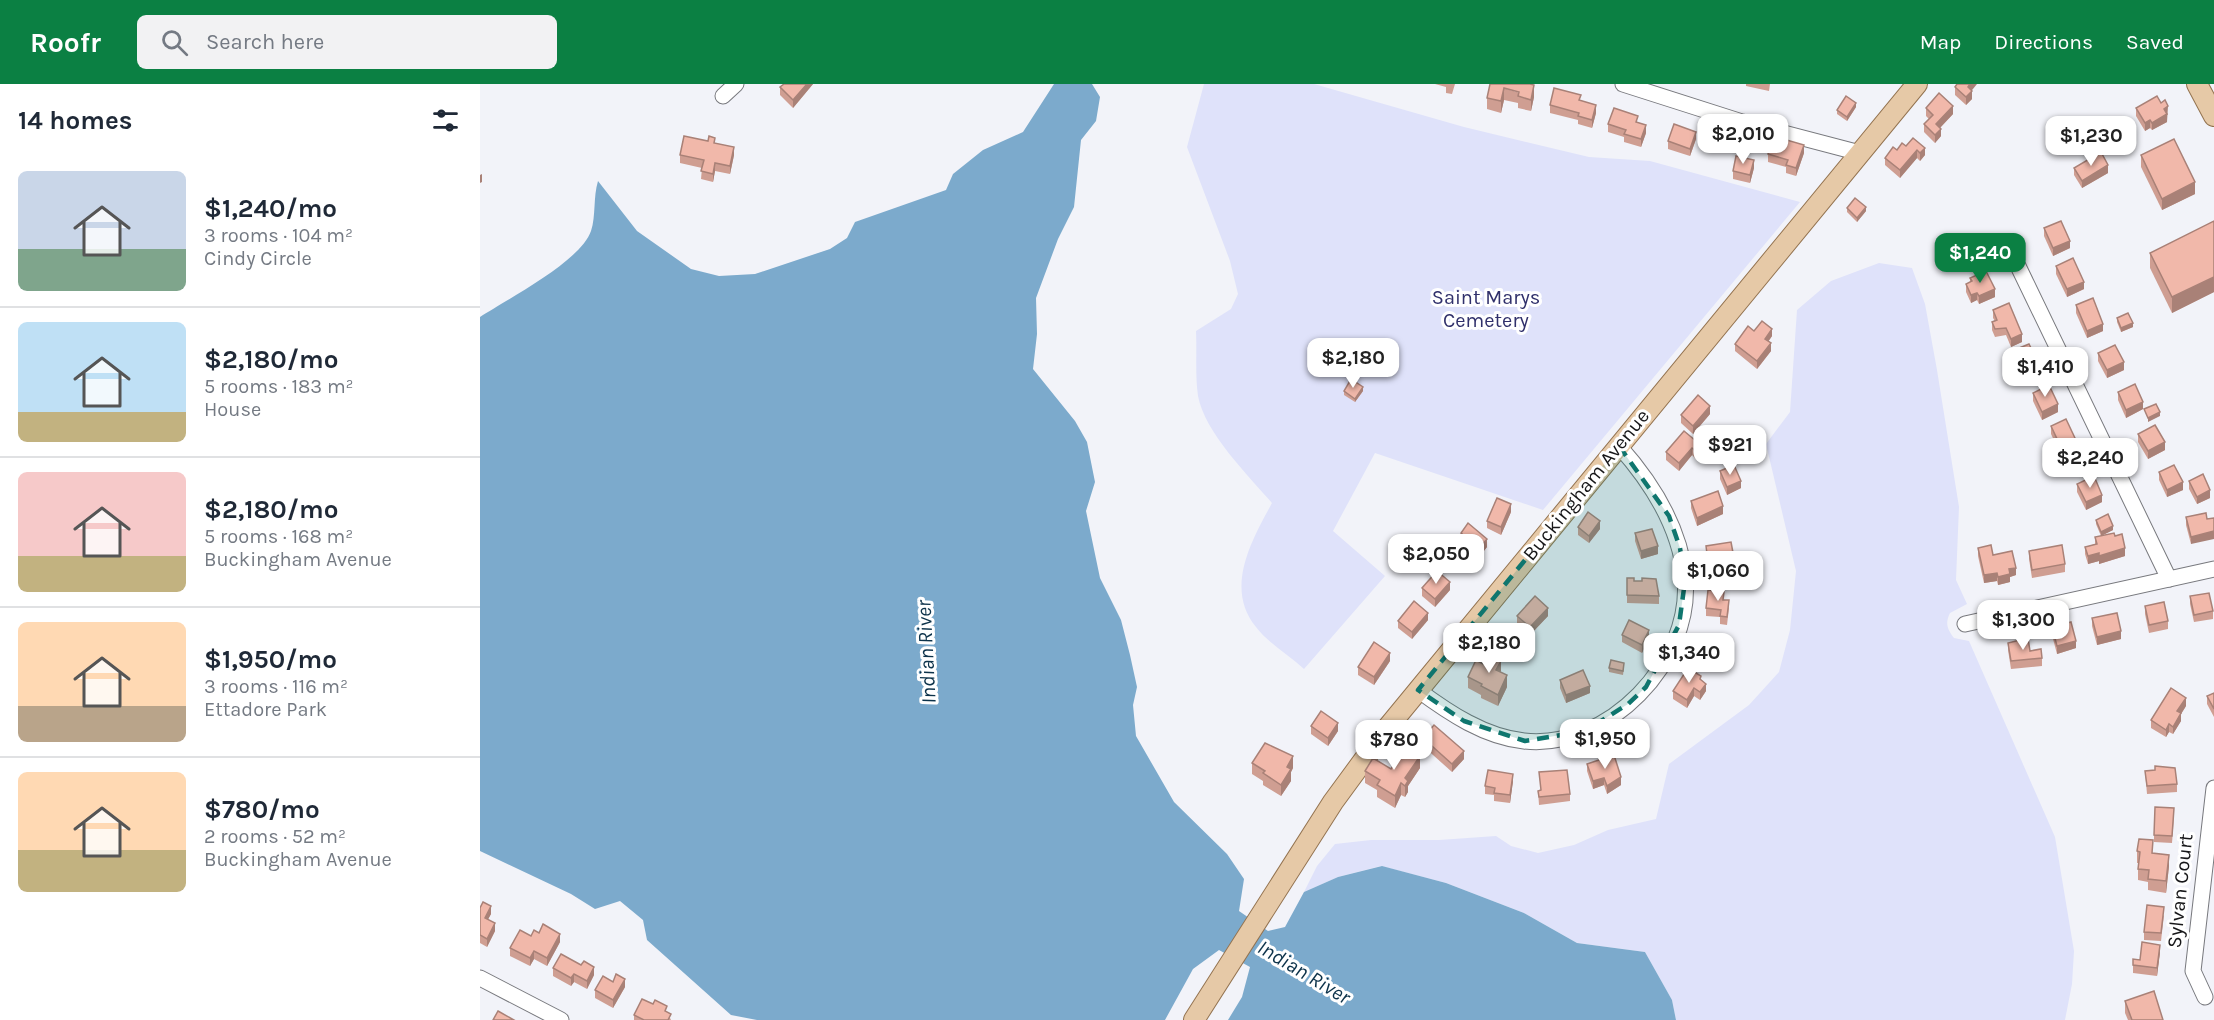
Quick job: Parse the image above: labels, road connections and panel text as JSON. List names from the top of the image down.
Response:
{
  "streets": {
    "main road": ["Buckingham Avenue"],
    "street": ["Sylvan Court"]
  },
  "water": ["Indian River"],
  "parks": ["Saint Marys Cemetery"],
  "page": {
    "header": "Roofr",
    "search": "Search here",
    "nav": ["Map", "Directions", "Saved"],
    "heading": "14 homes",
    "price": [
      "$2,010",
      "$1,230",
      "$1,240",
      "$2,180",
      "$1,410",
      "$921",
      "$2,240",
      "$2,050",
      "$1,060",
      "$1,300",
      "$2,180",
      "$1,340",
      "$1,950",
      "$780"
    ],
    "list": [
      {
        "name": "$1,240/mo",
        "note": "3 rooms · 104 m² · Cindy Circle"
      },
      {
        "name": "$2,180/mo",
        "note": "5 rooms · 183 m² · House"
      },
      {
        "name": "$2,180/mo",
        "note": "5 rooms · 168 m² · Buckingham Avenue"
      },
      {
        "name": "$1,950/mo",
        "note": "3 rooms · 116 m² · Ettadore Park"
      },
      {
        "name": "$780/mo",
        "note": "2 rooms · 52 m² · Buckingham Avenue"
      }
    ]
  }
}
